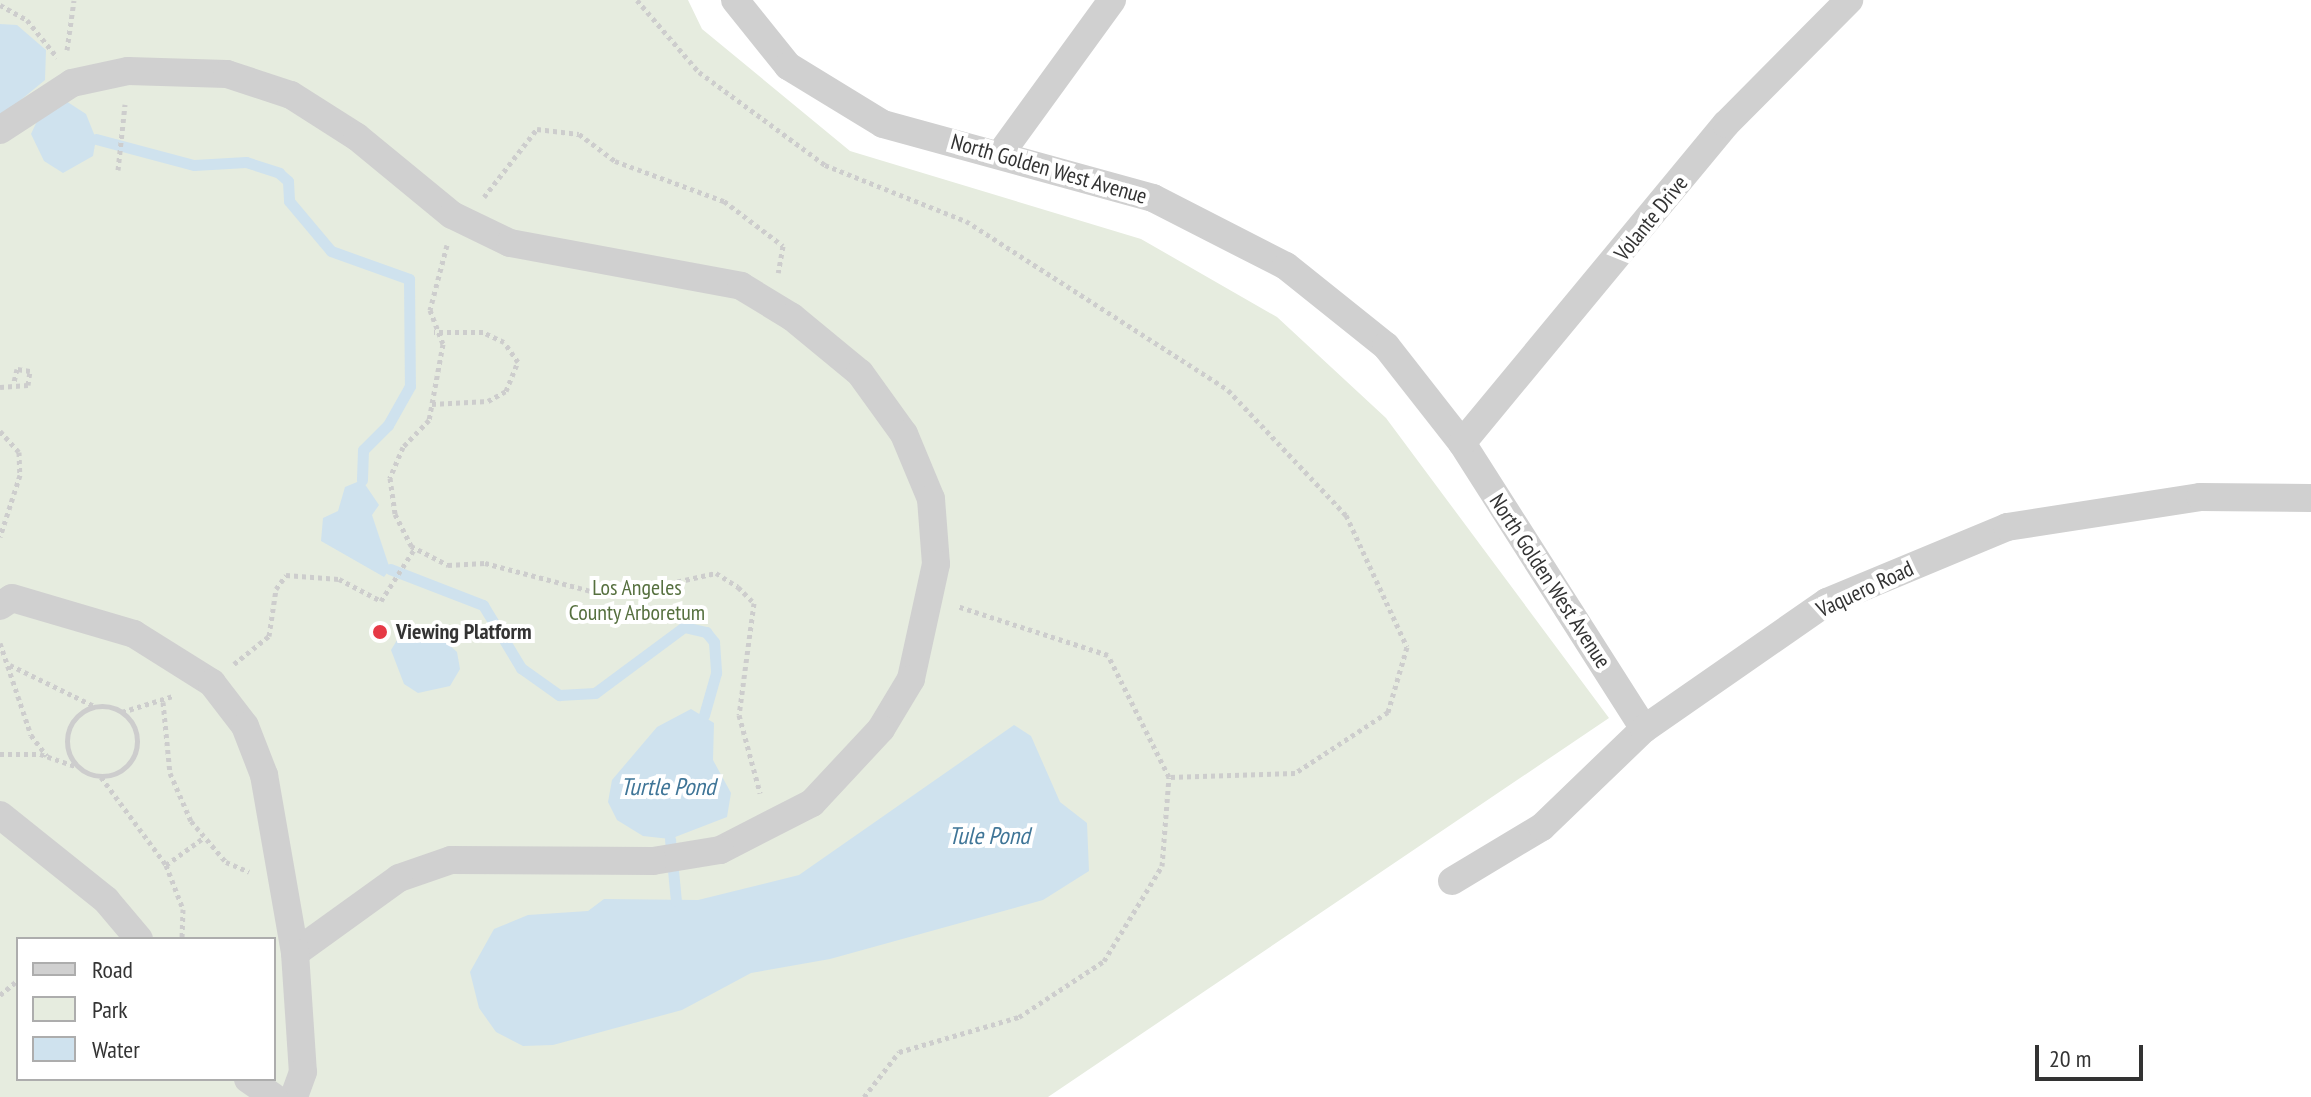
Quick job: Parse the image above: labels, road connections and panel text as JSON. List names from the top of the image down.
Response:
{
  "streets": {
    "street": ["North Golden West Avenue", "Volante Drive", "Vaquero Road"]
  },
  "crossings": [
    ["North Golden West Avenue", "Volante Drive"],
    ["North Golden West Avenue", "Vaquero Road"]
  ],
  "water": ["Turtle Pond", "Tule Pond"],
  "parks": ["Los Angeles County Arboretum"],
  "places": ["Viewing Platform"],
  "legend": ["Road", "Park", "Water"],
  "scale_bar": "20 m"
}
